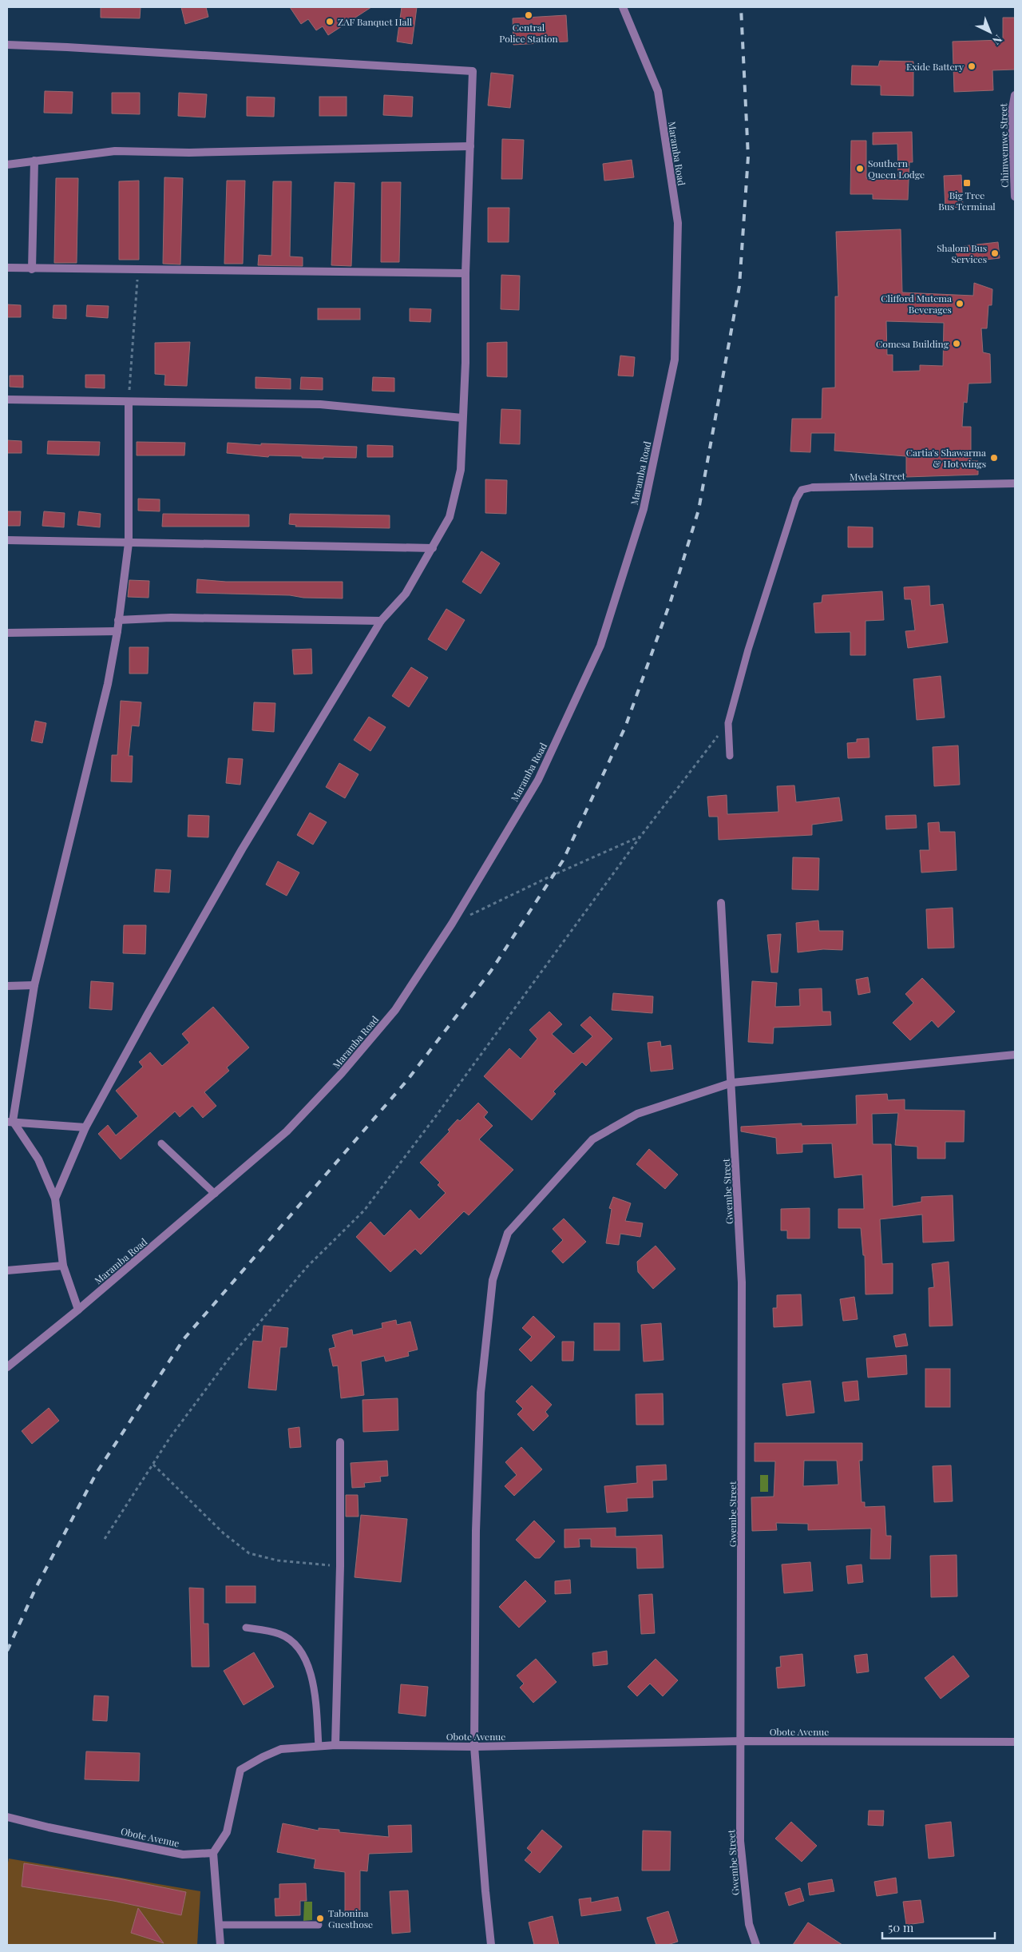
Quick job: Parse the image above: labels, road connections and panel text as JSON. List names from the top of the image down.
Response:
{
  "streets": {
    "street": [
      "Chimwemwe Street",
      "Maramba Road",
      "Mwela Street",
      "Gwembe Street",
      "Obote Avenue"
    ]
  },
  "crossings": [
    ["Gwembe Street", "Obote Avenue"]
  ],
  "places": {
    "other": [
      "Central Police Station",
      "ZAF Banquet Hall",
      "Exide Battery",
      "Southern Queen Lodge",
      "Shalom Bus Services",
      "Clifford Mutema Beverages",
      "Comesa Building",
      "Cartia's Shawarma & Hot wings",
      "Tabonina Guesthose"
    ],
    "transit": ["Big Tree Bus Terminal"]
  },
  "scale_bar": "50 m",
  "north": "bottom right"
}
